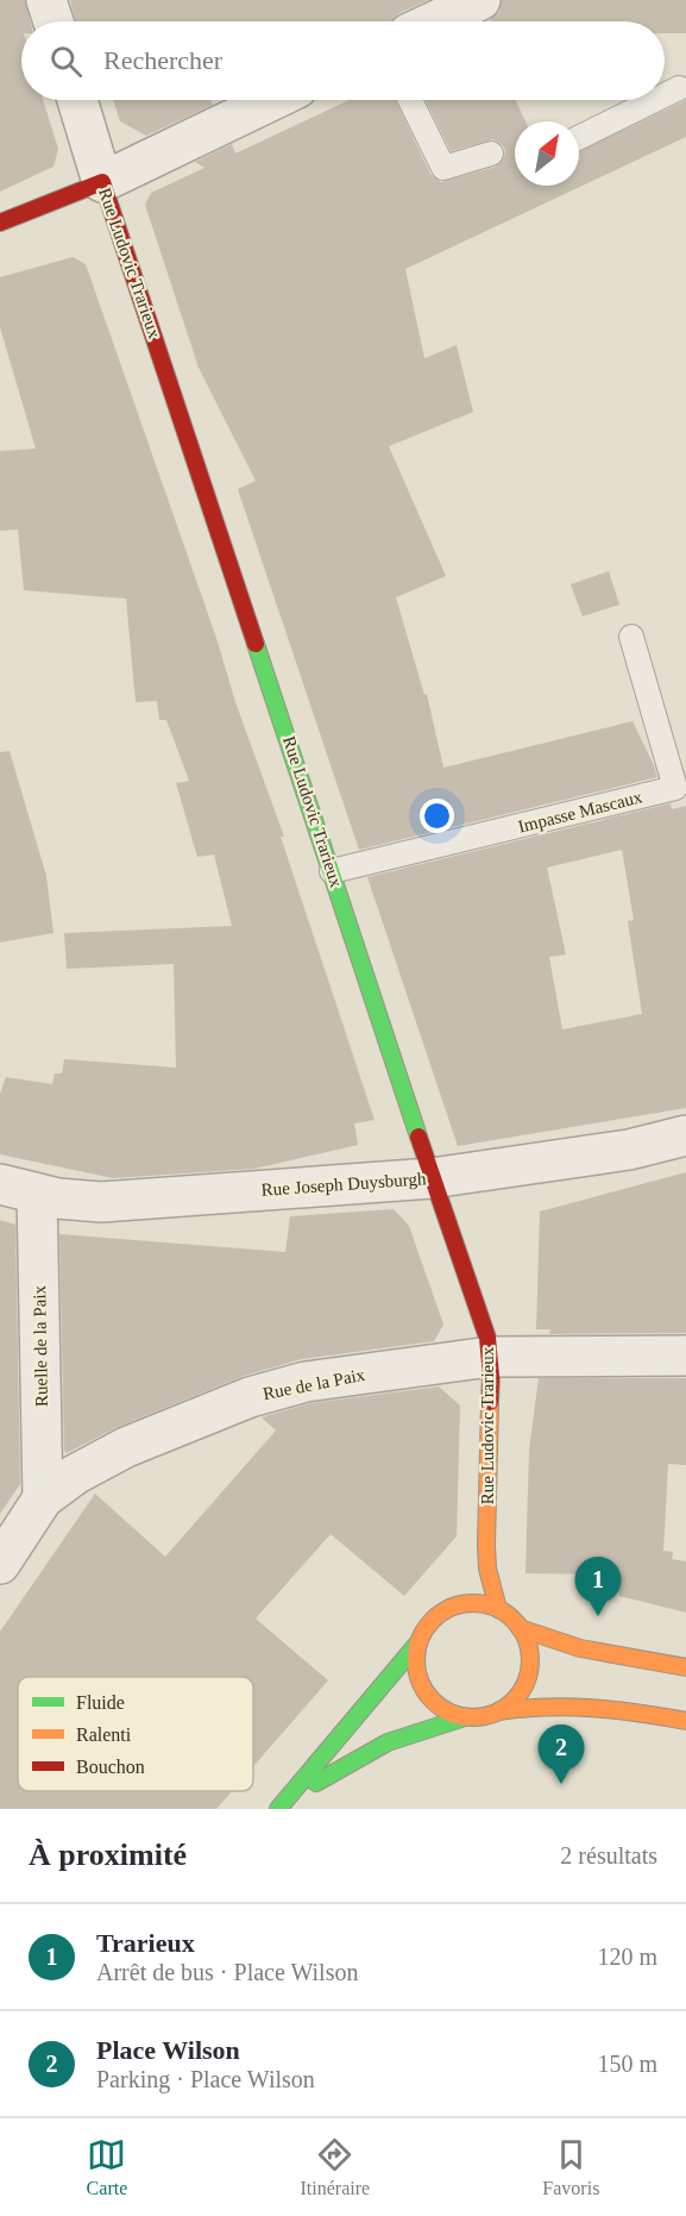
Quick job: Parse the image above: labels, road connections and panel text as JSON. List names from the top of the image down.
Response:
{
  "streets": {
    "street": [
      "Rue Ludovic Trarieux",
      "Rue Joseph Duysburgh",
      "Ruelle de la Paix",
      "Rue de la Paix"
    ],
    "lane": ["Impasse Mascaux"]
  },
  "crossings": [
    ["Rue Ludovic Trarieux", "Impasse Mascaux"],
    ["Rue Ludovic Trarieux", "Rue Joseph Duysburgh"],
    ["Rue Ludovic Trarieux", "Rue de la Paix"],
    ["Rue Joseph Duysburgh", "Ruelle de la Paix"],
    ["Ruelle de la Paix", "Rue de la Paix"]
  ],
  "legend": ["Fluide", "Ralenti", "Bouchon"],
  "north": "top right",
  "page": {
    "search": "Rechercher",
    "pins": ["1", "2"],
    "heading": ["À proximité", "2 résultats"],
    "list": [
      {
        "mark": "1",
        "name": "Trarieux",
        "note": "Arrêt de bus · Place Wilson",
        "value": "120 m"
      },
      {
        "mark": "2",
        "name": "Place Wilson",
        "note": "Parking · Place Wilson",
        "value": "150 m"
      }
    ],
    "nav": ["Carte", "Itinéraire", "Favoris"]
  }
}
